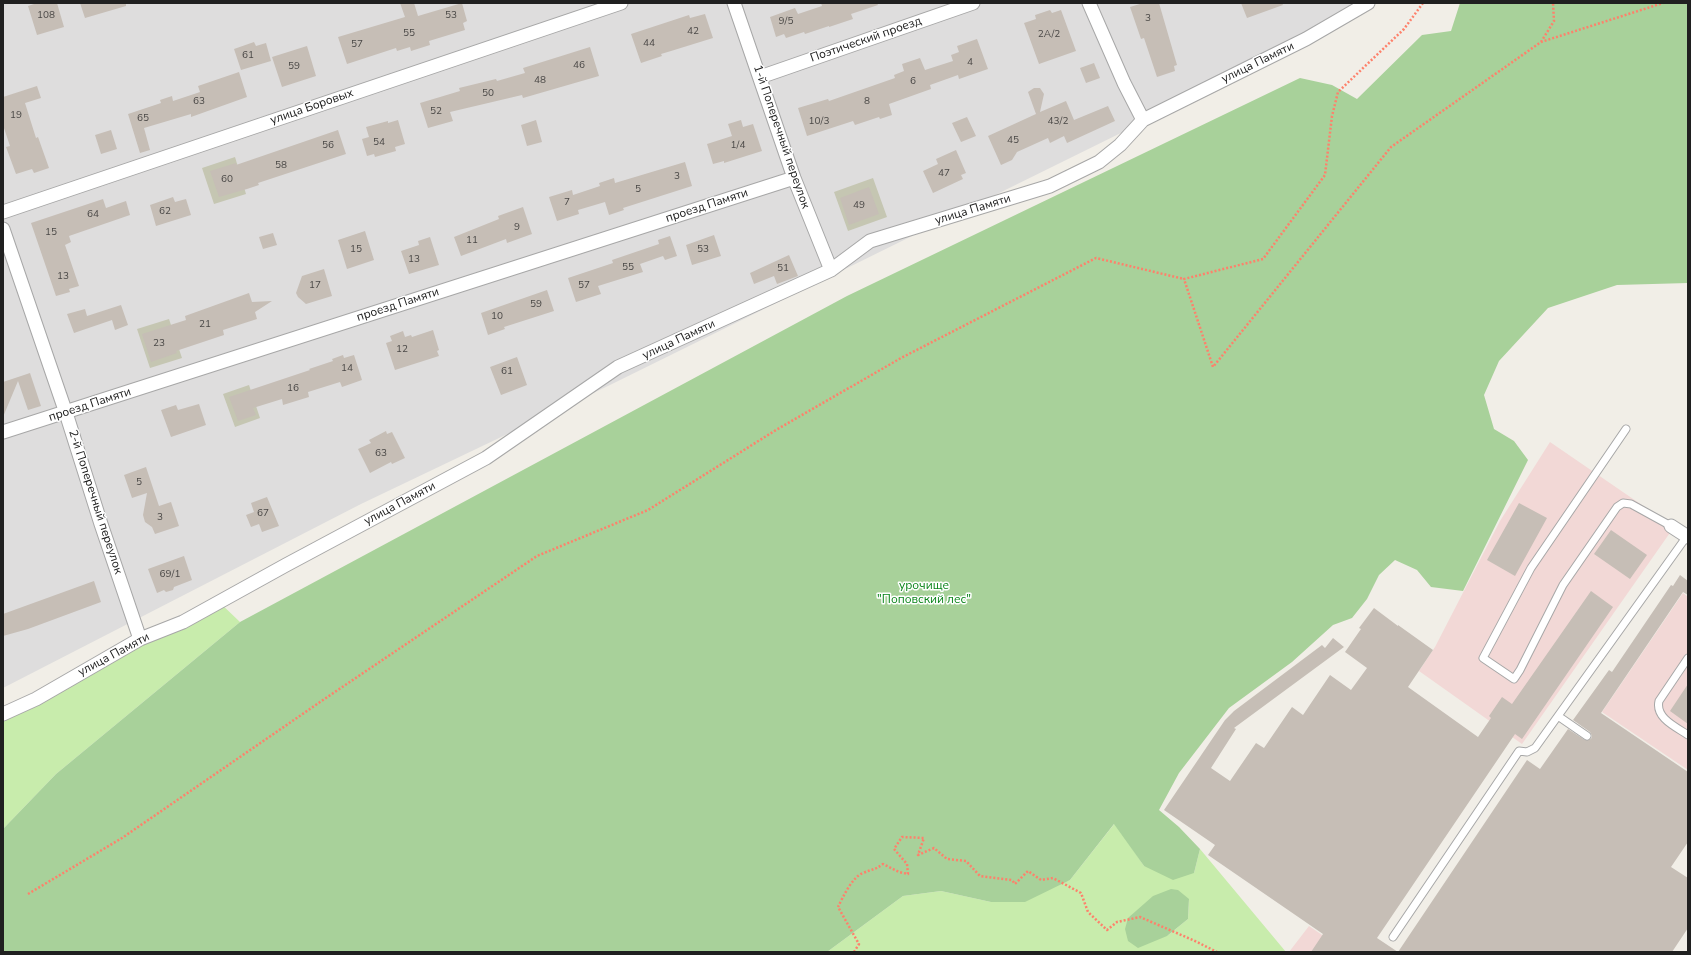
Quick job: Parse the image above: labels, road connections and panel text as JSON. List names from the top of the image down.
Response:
{
  "streets": {
    "street": [
      "Поэтический проезд",
      "улица Памяти",
      "улица Боровых",
      "1-й Поперечный переулок",
      "проезд Памяти",
      "2-й Поперечный переулок"
    ]
  },
  "crossings": [
    ["Поэтический проезд", "1-й Поперечный переулок"],
    ["улица Памяти", "1-й Поперечный переулок"],
    ["улица Памяти", "2-й Поперечный переулок"],
    ["1-й Поперечный переулок", "проезд Памяти"],
    ["проезд Памяти", "2-й Поперечный переулок"]
  ],
  "parks": ["урочище \"Поповский лес\""],
  "house_numbers": [
    "108",
    "53",
    "3",
    "9/5",
    "42",
    "55",
    "2А/2",
    "44",
    "57",
    "61",
    "4",
    "46",
    "59",
    "48",
    "6",
    "50",
    "63",
    "8",
    "52",
    "19",
    "65",
    "10/3",
    "43/2",
    "45",
    "54",
    "56",
    "1/4",
    "58",
    "47",
    "3",
    "60",
    "5",
    "7",
    "49",
    "62",
    "64",
    "9",
    "15",
    "11",
    "15",
    "53",
    "13",
    "55",
    "51",
    "13",
    "17",
    "57",
    "59",
    "10",
    "21",
    "23",
    "12",
    "14",
    "61",
    "16",
    "63",
    "5",
    "67",
    "3",
    "69/1"
  ]
}
